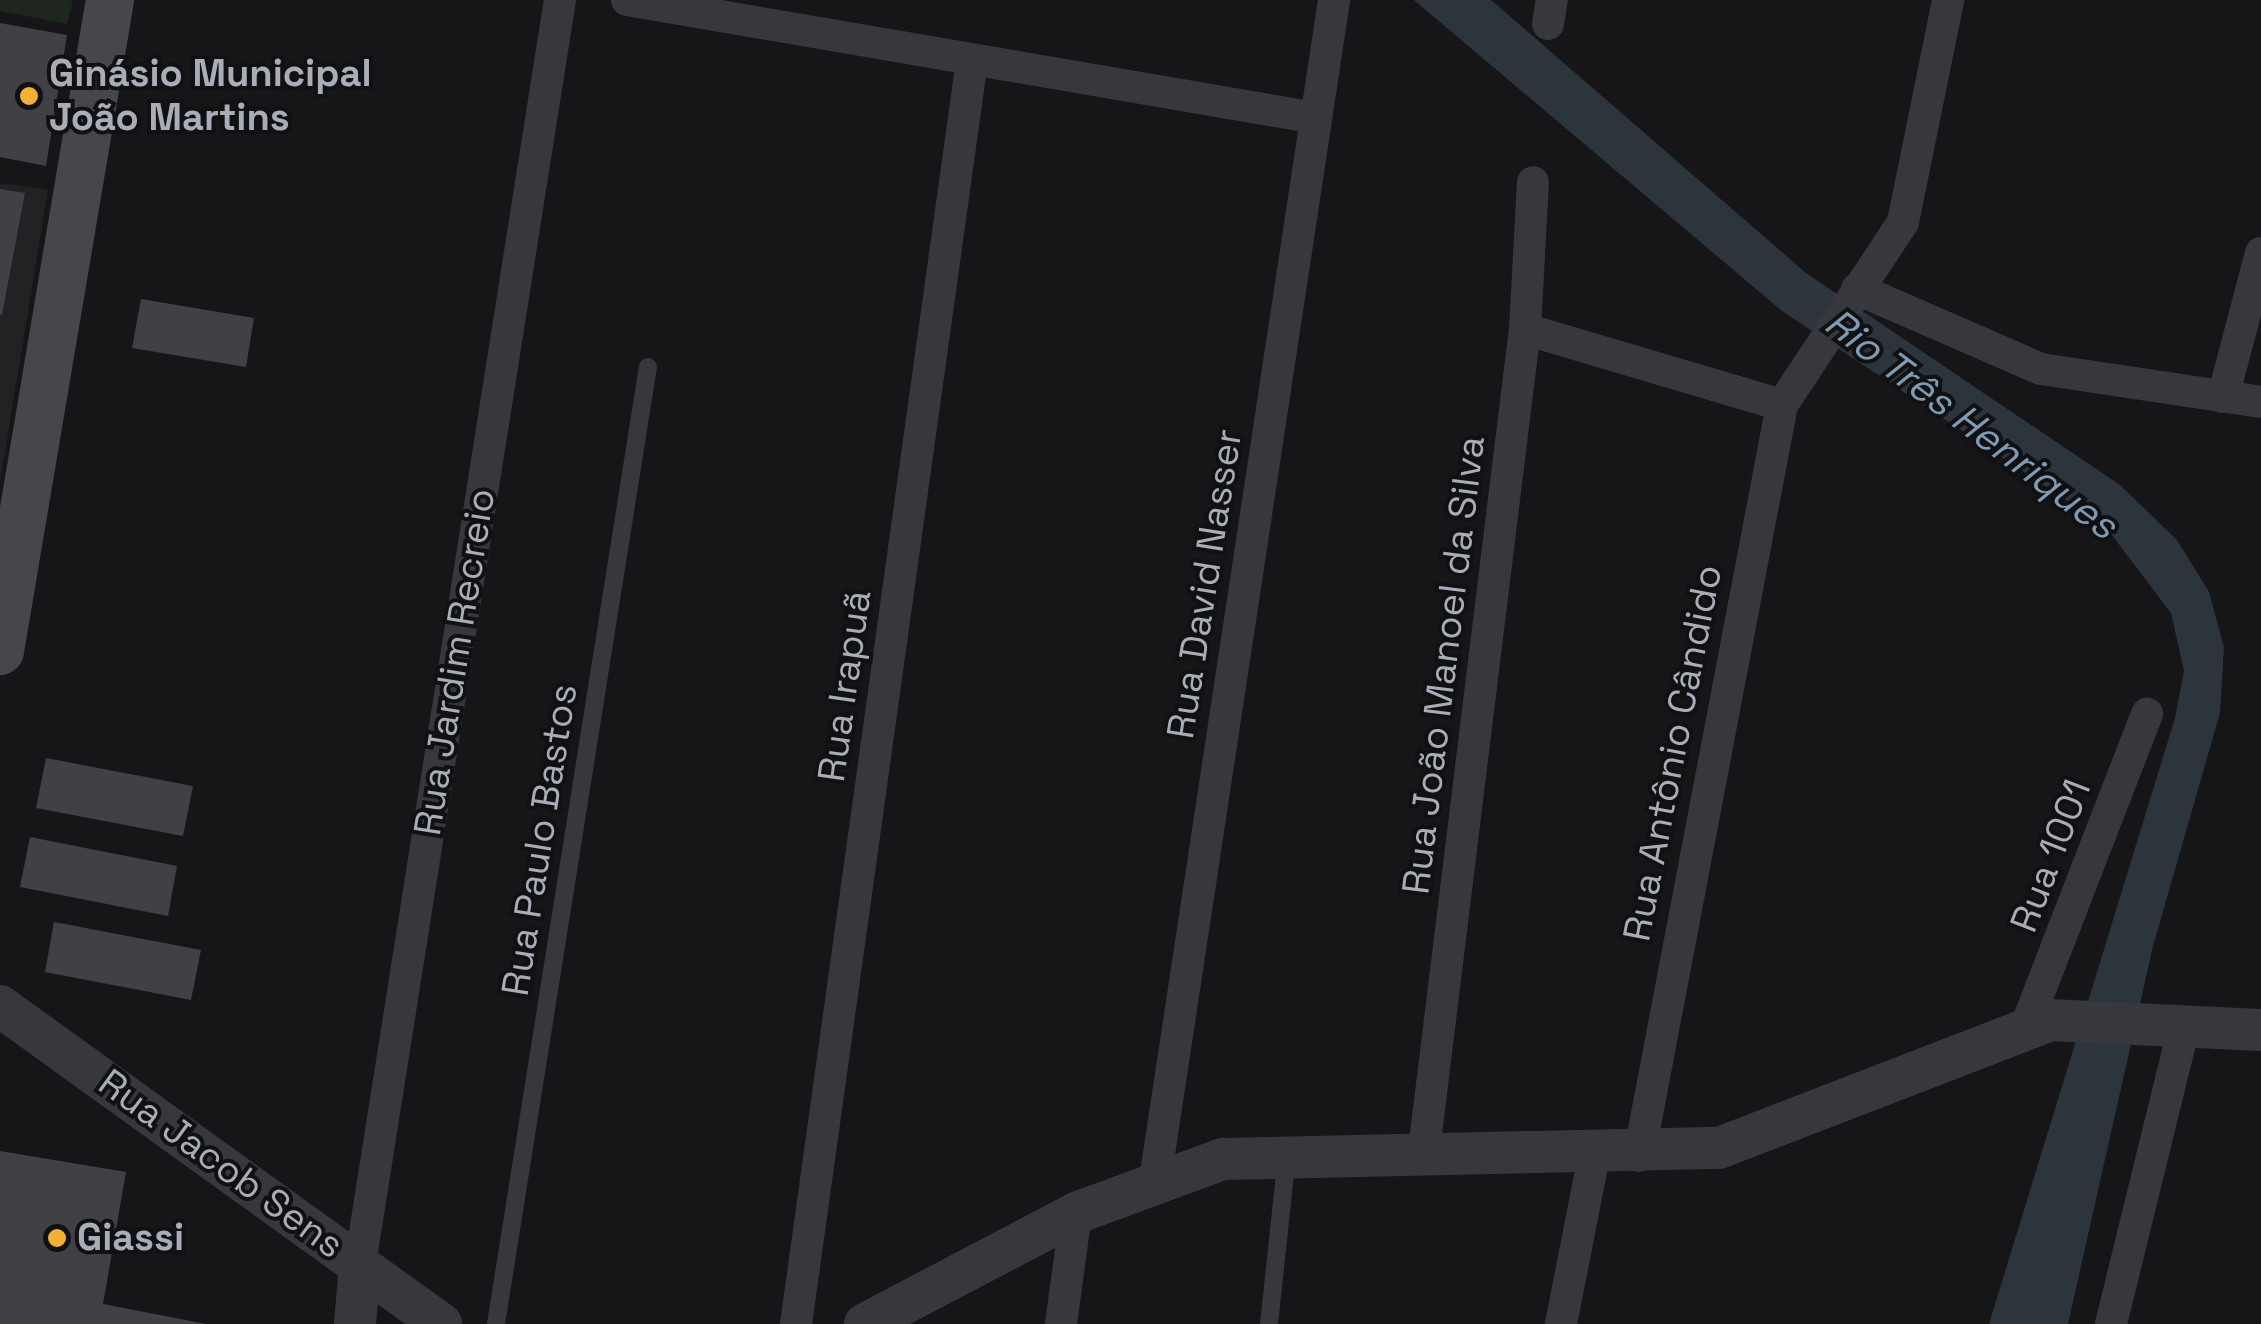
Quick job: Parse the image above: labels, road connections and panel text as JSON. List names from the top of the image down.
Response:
{
  "streets": {
    "street": [
      "Rua David Nasser",
      "Rua Jardim Recreio",
      "Rua João Manoel da Silva",
      "Rua Irapuã",
      "Rua Antônio Cândido",
      "Rua 1001",
      "Rua Jacob Sens"
    ],
    "lane": ["Rua Paulo Bastos"]
  },
  "crossings": [
    ["Rua Jardim Recreio", "Rua Jacob Sens"]
  ],
  "water": ["Rio Três Henriques"],
  "places": ["Ginásio Municipal João Martins", "Giassi"]
}
